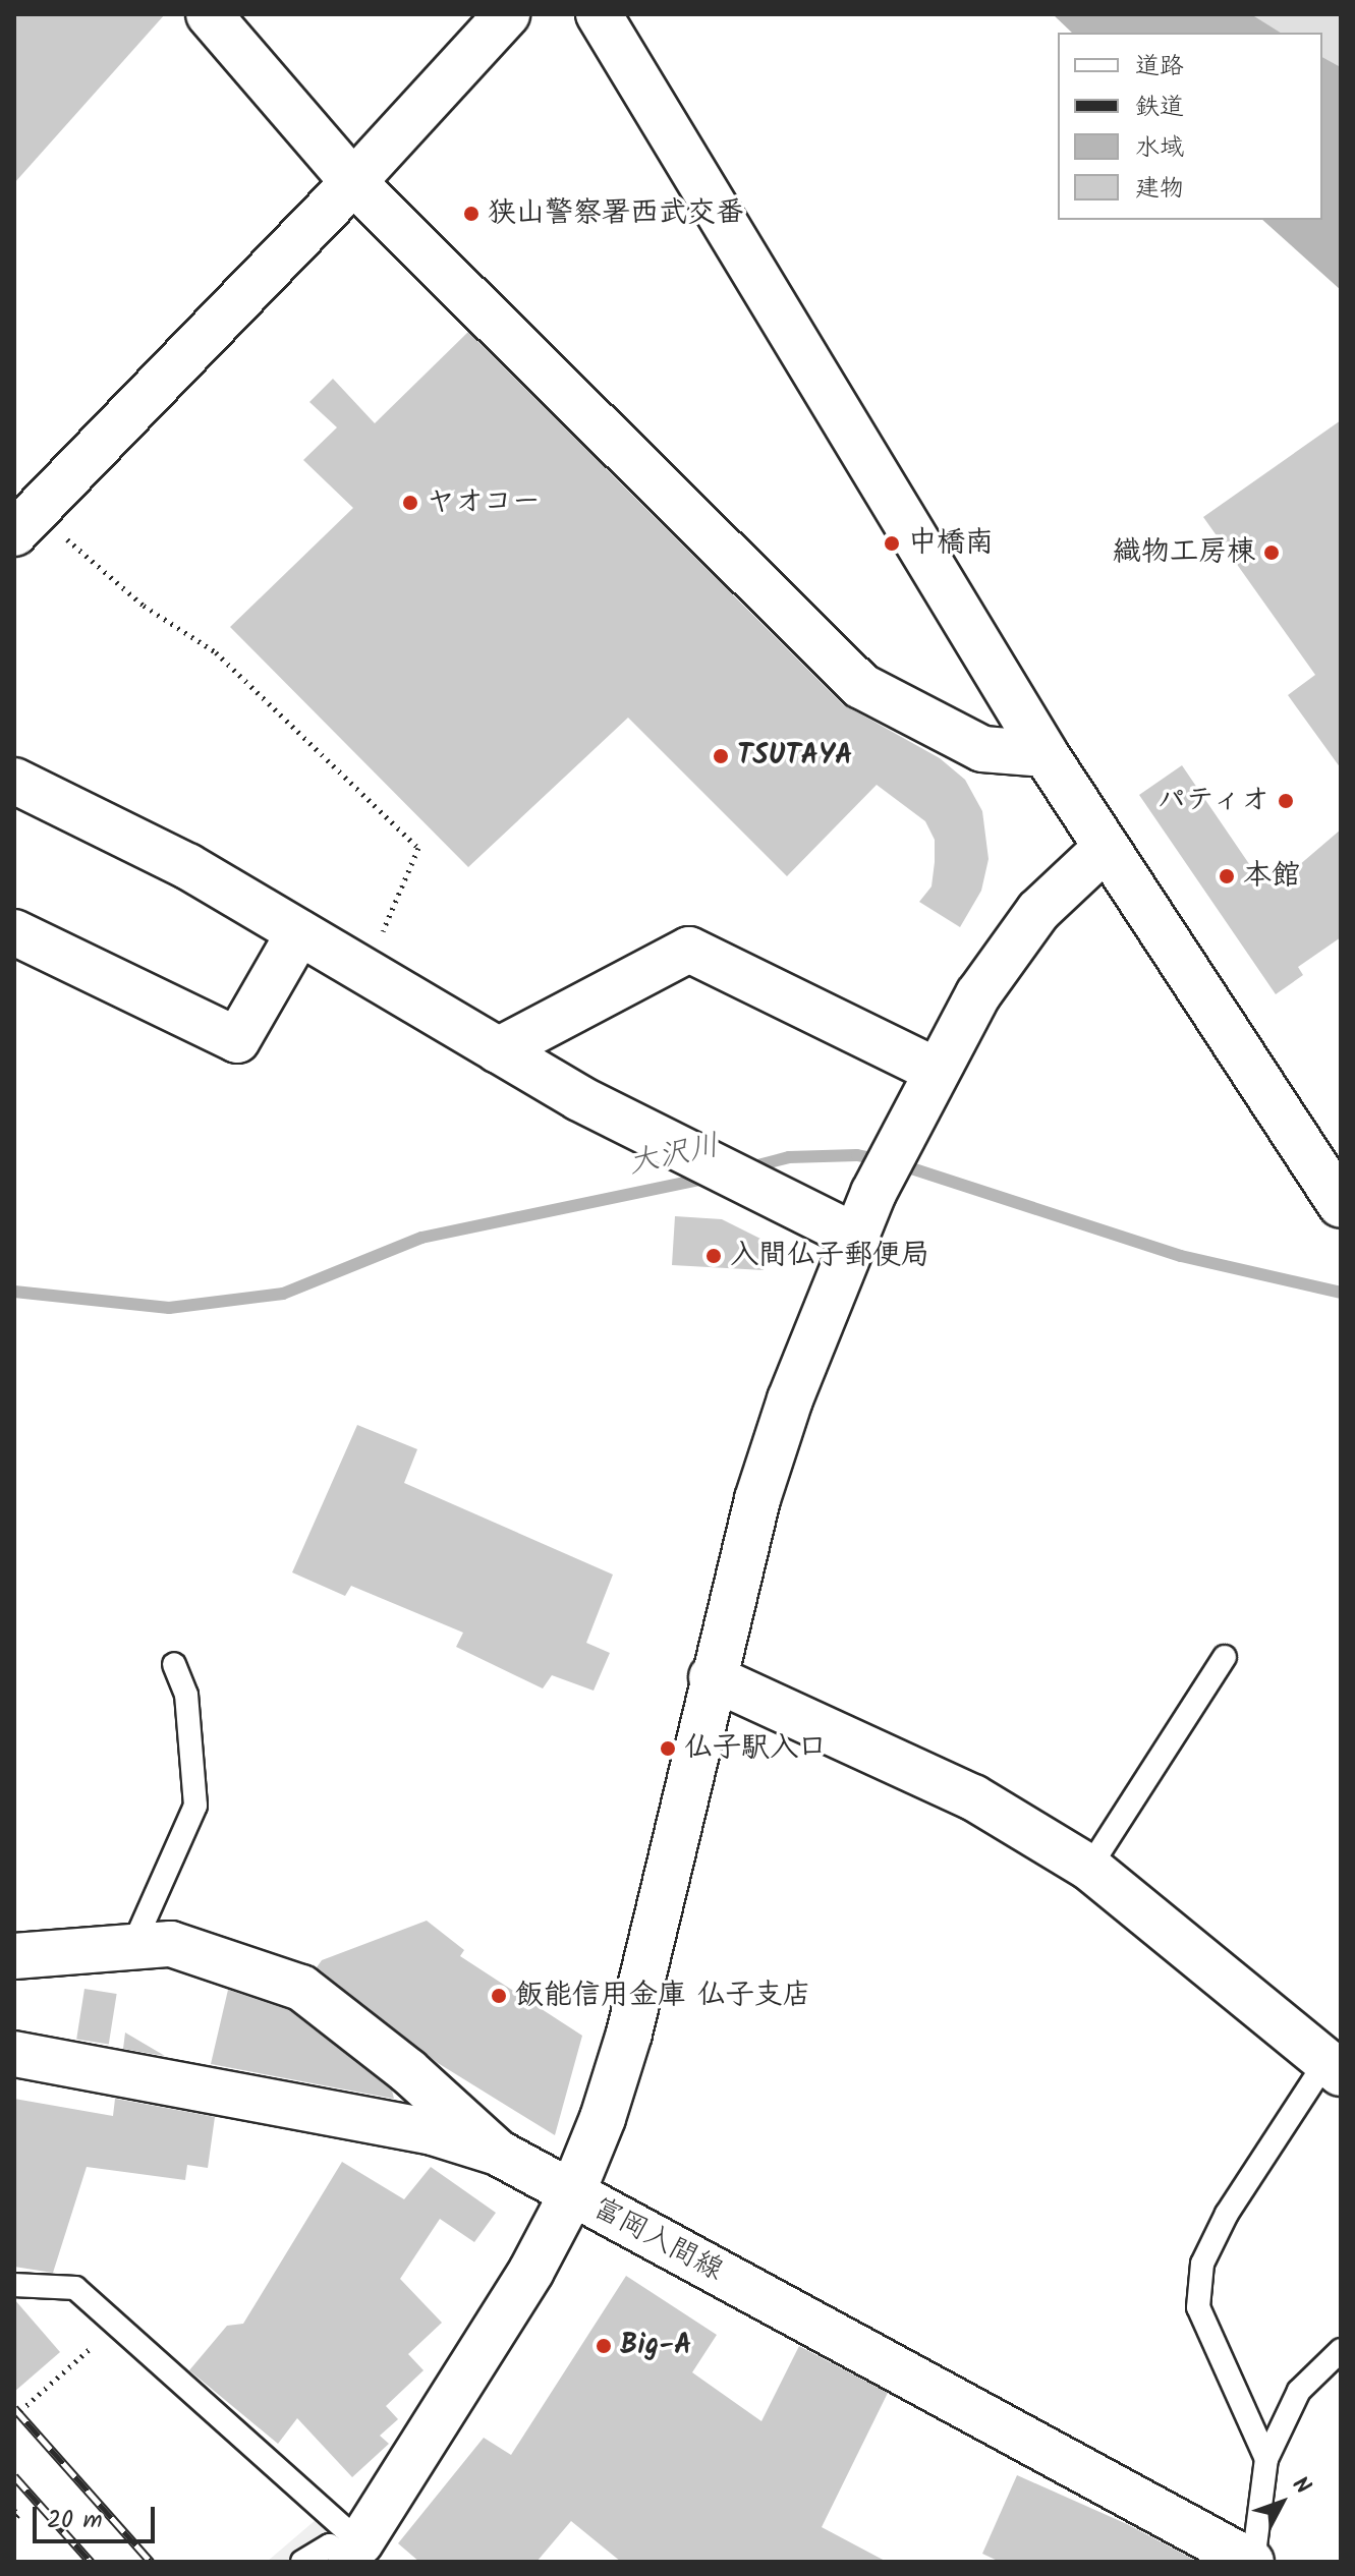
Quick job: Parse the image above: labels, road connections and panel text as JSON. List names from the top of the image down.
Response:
{
  "streets": {
    "street": ["富岡入間線"]
  },
  "water": ["大沢川"],
  "places": [
    "狭山警察署西武交番",
    "ヤオコー",
    "中橋南",
    "織物工房棟",
    "TSUTAYA",
    "パティオ",
    "本館",
    "入間仏子郵便局",
    "仏子駅入口",
    "飯能信用金庫 仏子支店",
    "Big-A"
  ],
  "legend": [
    "道路",
    "鉄道",
    "水域",
    "建物"
  ],
  "scale_bar": "20 m",
  "north": "top right"
}
